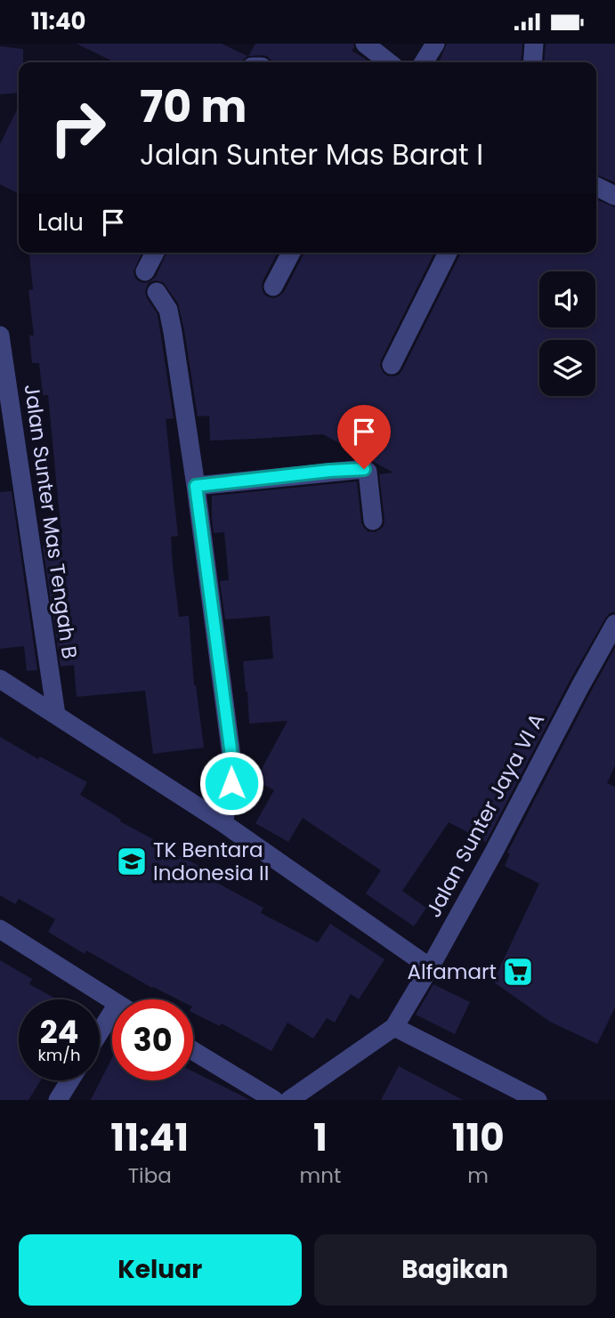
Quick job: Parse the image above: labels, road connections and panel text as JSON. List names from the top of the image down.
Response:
{
  "streets": {
    "street": ["Jalan Sunter Mas Tengah B", "Jalan Sunter Jaya VI A"]
  },
  "places": {
    "school or university": ["TK Bentara Indonesia II"],
    "supermarket": ["Alfamart"]
  },
  "page": {
    "status": "11:40",
    "turn": ["70 m", "Jalan Sunter Mas Barat I"],
    "then": "Lalu",
    "speed": "24 km/h",
    "limit": "30",
    "eta": [
      "11:41",
      "Tiba",
      "1",
      "mnt",
      "110",
      "m"
    ],
    "buttons": ["Keluar", "Bagikan"]
  }
}
